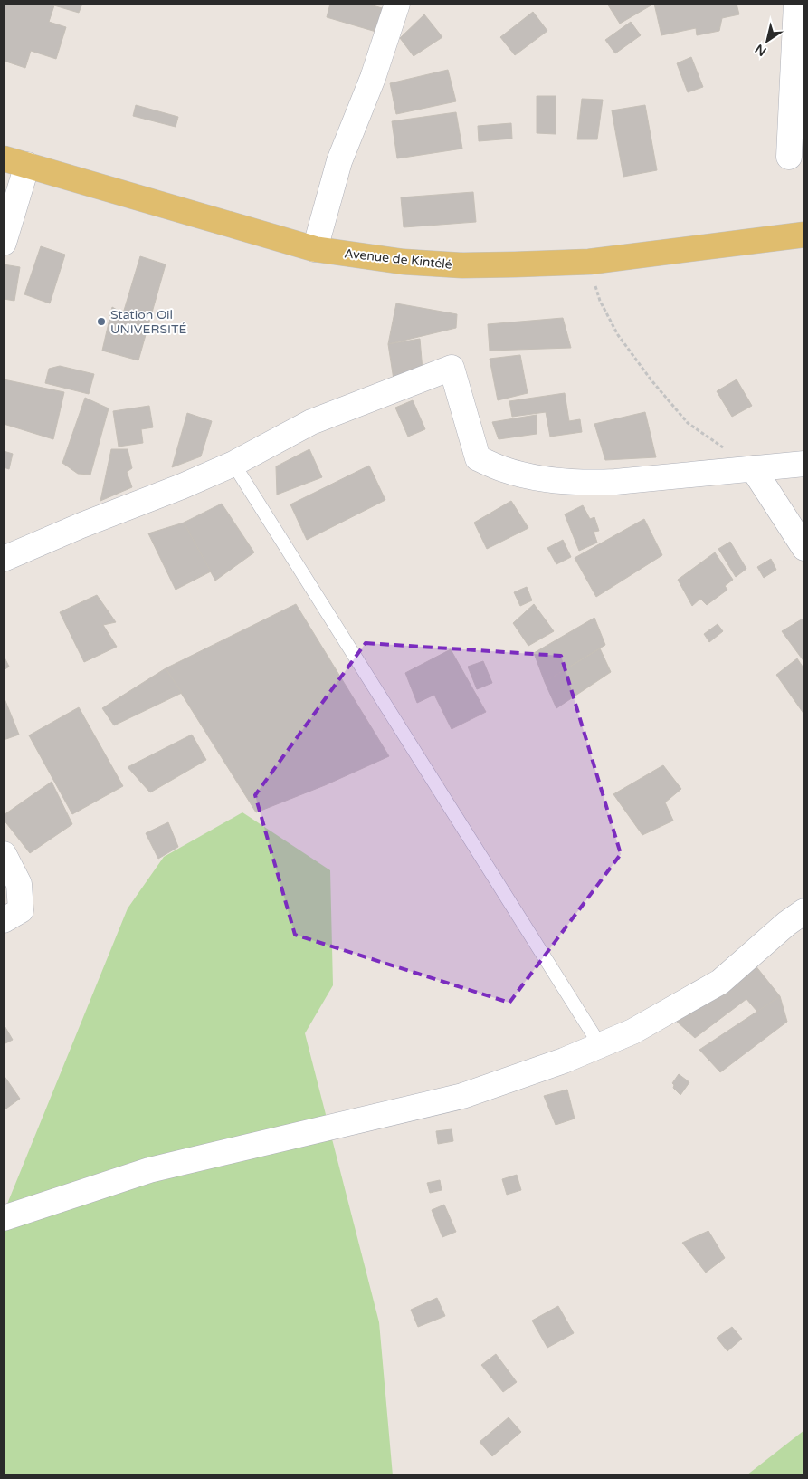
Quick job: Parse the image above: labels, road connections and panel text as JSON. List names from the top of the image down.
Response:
{
  "streets": {
    "main road": ["Avenue de Kintélé"]
  },
  "places": ["Station Oil UNIVERSITÉ"],
  "north": "bottom left"
}
